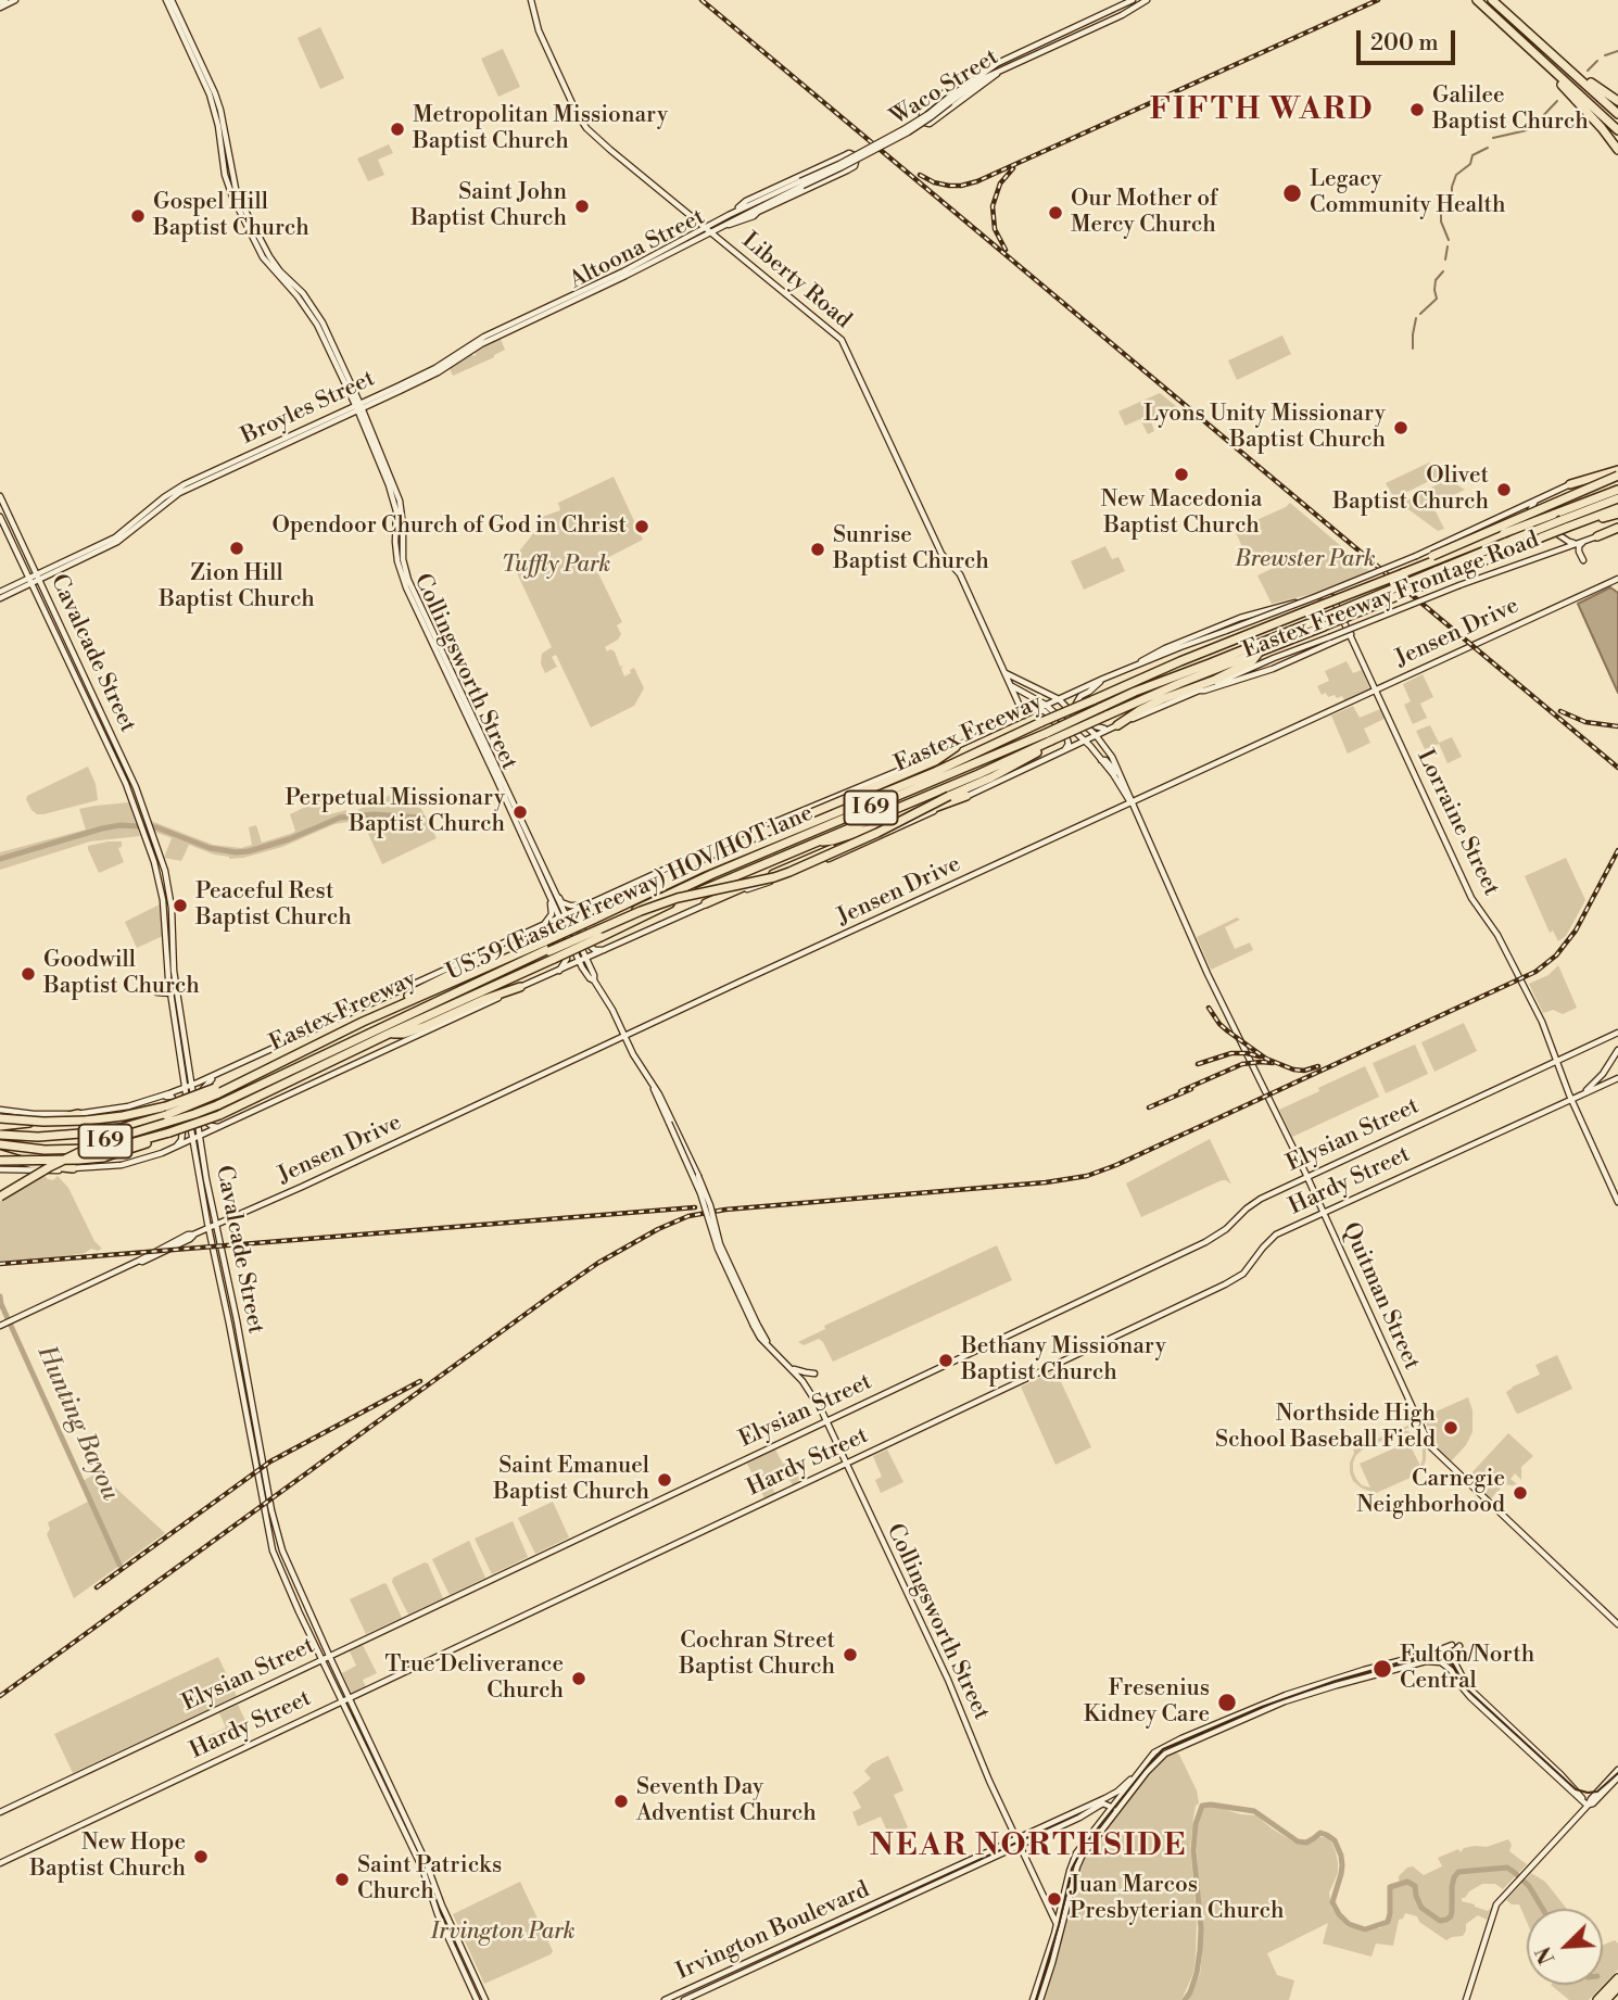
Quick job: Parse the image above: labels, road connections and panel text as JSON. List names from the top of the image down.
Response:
{
  "streets": {
    "highway": ["Eastex Freeway", "I 69", "US 59 (Eastex Freeway) HOV/HOT lane"],
    "main road": [
      "Waco Street",
      "Altoona Street",
      "Liberty Road",
      "Broyles Street",
      "Eastex Freeway Frontage Road",
      "Jensen Drive",
      "Cavalcade Street",
      "Collingsworth Street",
      "Lorraine Street",
      "Elysian Street",
      "Hardy Street",
      "Quitman Street",
      "Irvington Boulevard"
    ]
  },
  "crossings": [
    ["Waco Street", "Altoona Street"],
    ["Altoona Street", "Liberty Road"],
    ["Altoona Street", "Broyles Street"],
    ["Liberty Road", "Eastex Freeway Frontage Road"],
    ["Broyles Street", "Cavalcade Street"],
    ["Broyles Street", "Collingsworth Street"],
    ["Eastex Freeway Frontage Road", "Cavalcade Street"],
    ["Eastex Freeway Frontage Road", "Collingsworth Street"],
    ["Eastex Freeway Frontage Road", "Lorraine Street"],
    ["Eastex Freeway Frontage Road", "Quitman Street"],
    ["Jensen Drive", "Cavalcade Street"],
    ["Jensen Drive", "Collingsworth Street"],
    ["Jensen Drive", "Lorraine Street"],
    ["Jensen Drive", "Quitman Street"],
    ["Cavalcade Street", "Elysian Street"],
    ["Cavalcade Street", "Hardy Street"],
    ["Collingsworth Street", "Elysian Street"],
    ["Collingsworth Street", "Hardy Street"],
    ["Collingsworth Street", "Irvington Boulevard"],
    ["Eastex Freeway", "US 59 (Eastex Freeway) HOV/HOT lane"],
    ["Lorraine Street", "Elysian Street"],
    ["Lorraine Street", "Hardy Street"],
    ["Elysian Street", "Quitman Street"],
    ["Hardy Street", "Quitman Street"]
  ],
  "districts": ["FIFTH WARD", "NEAR NORTHSIDE"],
  "water": ["Hunting Bayou"],
  "parks": ["Brewster Park", "Tuffly Park", "Irvington Park"],
  "places": [
    "Galilee Baptist Church",
    "Metropolitan Missionary Baptist Church",
    "Legacy Community Health",
    "Saint John Baptist Church",
    "Our Mother of Mercy Church",
    "Gospel Hill Baptist Church",
    "Lyons Unity Missionary Baptist Church",
    "New Macedonia Baptist Church",
    "Olivet Baptist Church",
    "Opendoor Church of God in Christ",
    "Zion Hill Baptist Church",
    "Sunrise Baptist Church",
    "Perpetual Missionary Baptist Church",
    "Peaceful Rest Baptist Church",
    "Goodwill Baptist Church",
    "Bethany Missionary Baptist Church",
    "Northside High School Baseball Field",
    "Saint Emanuel Baptist Church",
    "Carnegie Neighborhood",
    "Cochran Street Baptist Church",
    "Fulton/North Central",
    "True Deliverance Church",
    "Fresenius Kidney Care",
    "Seventh Day Adventist Church",
    "New Hope Baptist Church",
    "Saint Patricks Church",
    "Juan Marcos Presbyterian Church"
  ],
  "scale_bar": "200 m",
  "north": "bottom left"
}
